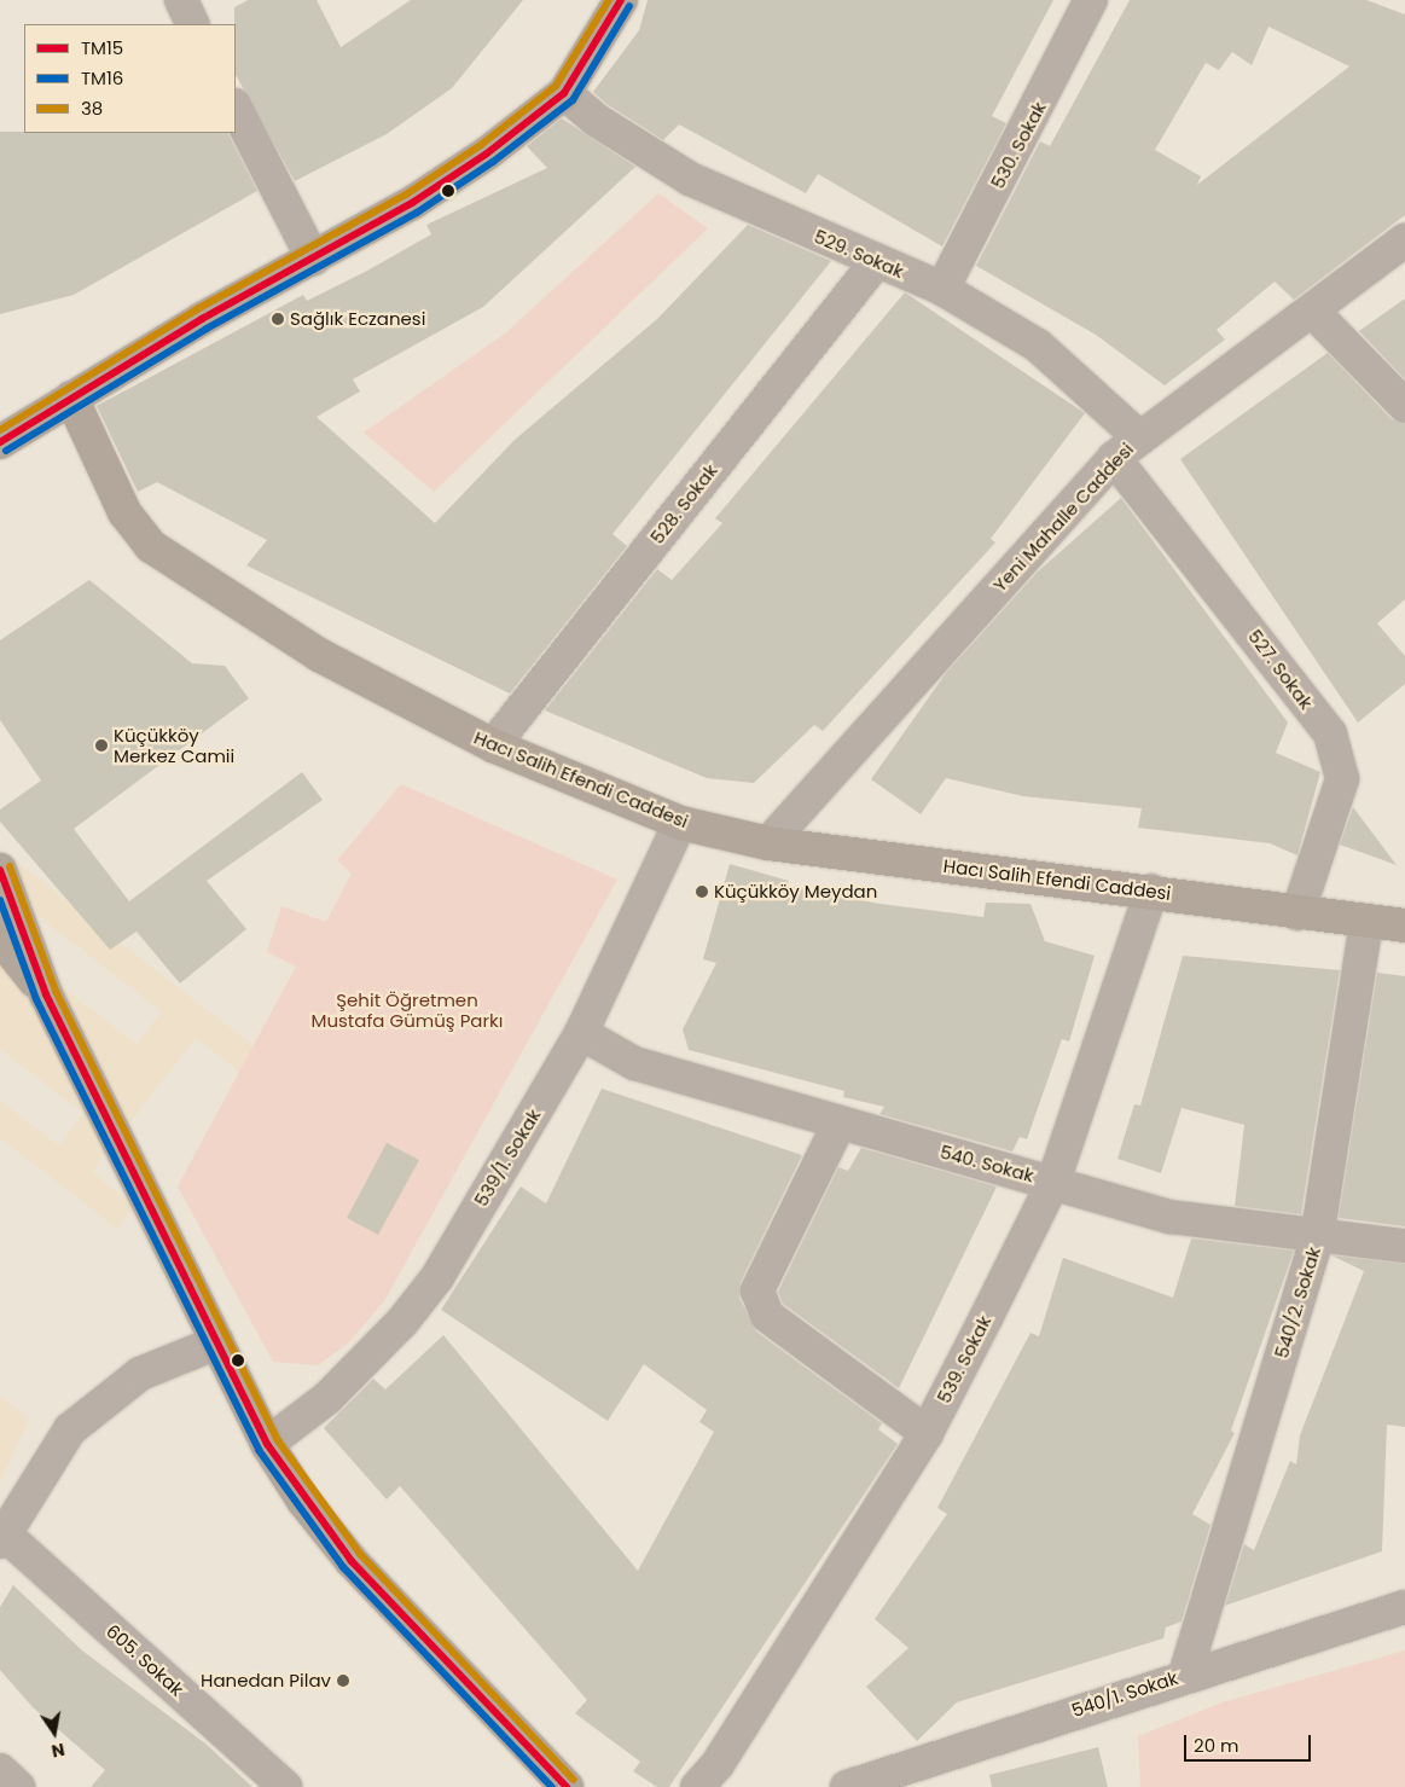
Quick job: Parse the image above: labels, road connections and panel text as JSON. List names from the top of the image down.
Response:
{
  "streets": {
    "main road": ["Hacı Salih Efendi Caddesi"],
    "street": [
      "530. Sokak",
      "529. Sokak",
      "528. Sokak",
      "Yeni Mahalle Caddesi",
      "527. Sokak",
      "539/1. Sokak",
      "540. Sokak",
      "540/2. Sokak",
      "539. Sokak",
      "605. Sokak",
      "540/1. Sokak"
    ]
  },
  "crossings": [
    ["530. Sokak", "529. Sokak"],
    ["529. Sokak", "528. Sokak"],
    ["529. Sokak", "Yeni Mahalle Caddesi"],
    ["528. Sokak", "Hacı Salih Efendi Caddesi"],
    ["Yeni Mahalle Caddesi", "527. Sokak"],
    ["Yeni Mahalle Caddesi", "Hacı Salih Efendi Caddesi"],
    ["527. Sokak", "Hacı Salih Efendi Caddesi"],
    ["Hacı Salih Efendi Caddesi", "539/1. Sokak"],
    ["Hacı Salih Efendi Caddesi", "540/2. Sokak"],
    ["Hacı Salih Efendi Caddesi", "539. Sokak"],
    ["539/1. Sokak", "540. Sokak"],
    ["540. Sokak", "540/2. Sokak"],
    ["540. Sokak", "539. Sokak"],
    ["540/2. Sokak", "540/1. Sokak"]
  ],
  "parks": ["Şehit Öğretmen Mustafa Gümüş Parkı"],
  "places": [
    "Sağlık Eczanesi",
    "Küçükköy Merkez Camii",
    "Küçükköy Meydan",
    "Hanedan Pilav"
  ],
  "lines": ["transit line TM15", "transit line 38", "transit line TM16"],
  "legend": ["TM15", "TM16", "38"],
  "scale_bar": "20 m",
  "north": "bottom"
}
